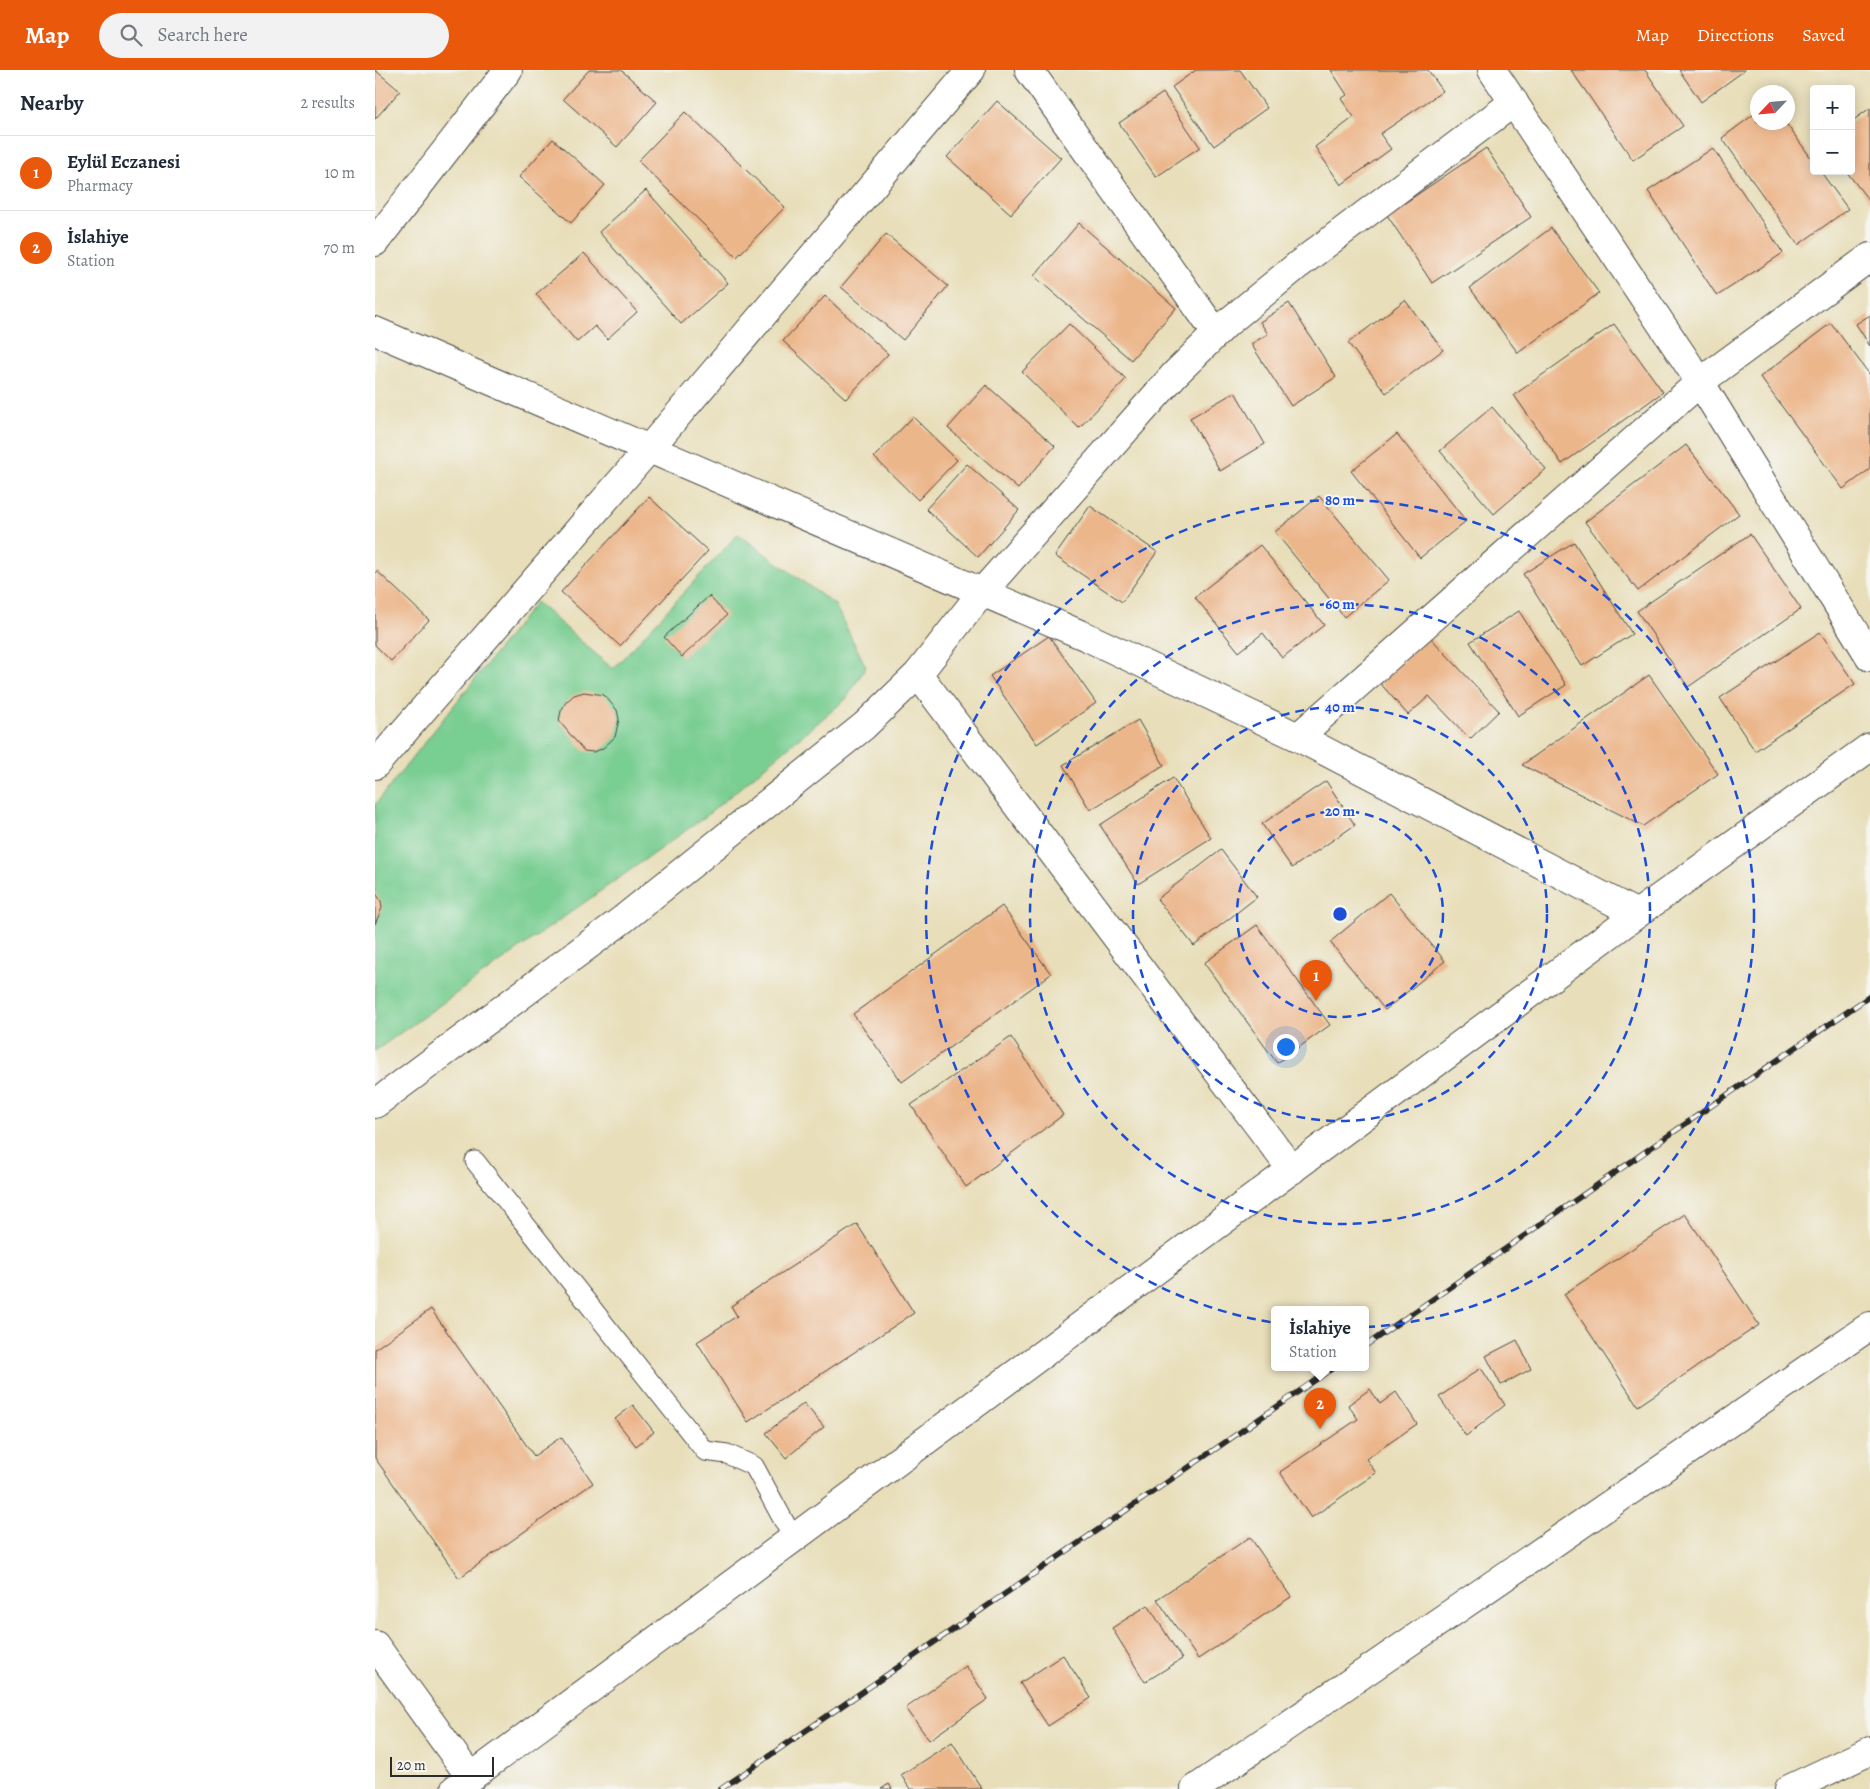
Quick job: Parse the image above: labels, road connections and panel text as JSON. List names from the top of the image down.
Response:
{
  "scale_bar": "20 m",
  "north": "bottom left",
  "page": {
    "header": "Map",
    "search": "Search here",
    "nav": ["Map", "Directions", "Saved"],
    "heading": ["Nearby", "2 results"],
    "map_buttons": ["+", "−"],
    "list": [
      {
        "mark": "1",
        "name": "Eylül Eczanesi",
        "note": "Pharmacy",
        "value": "10 m"
      },
      {
        "mark": "2",
        "name": "İslahiye",
        "note": "Station",
        "value": "70 m"
      }
    ],
    "pins": ["1", "2"],
    "popup": ["İslahiye", "Station"],
    "scale": "20 m"
  },
  "rings": [
    "80 m",
    "60 m",
    "40 m",
    "20 m"
  ]
}
